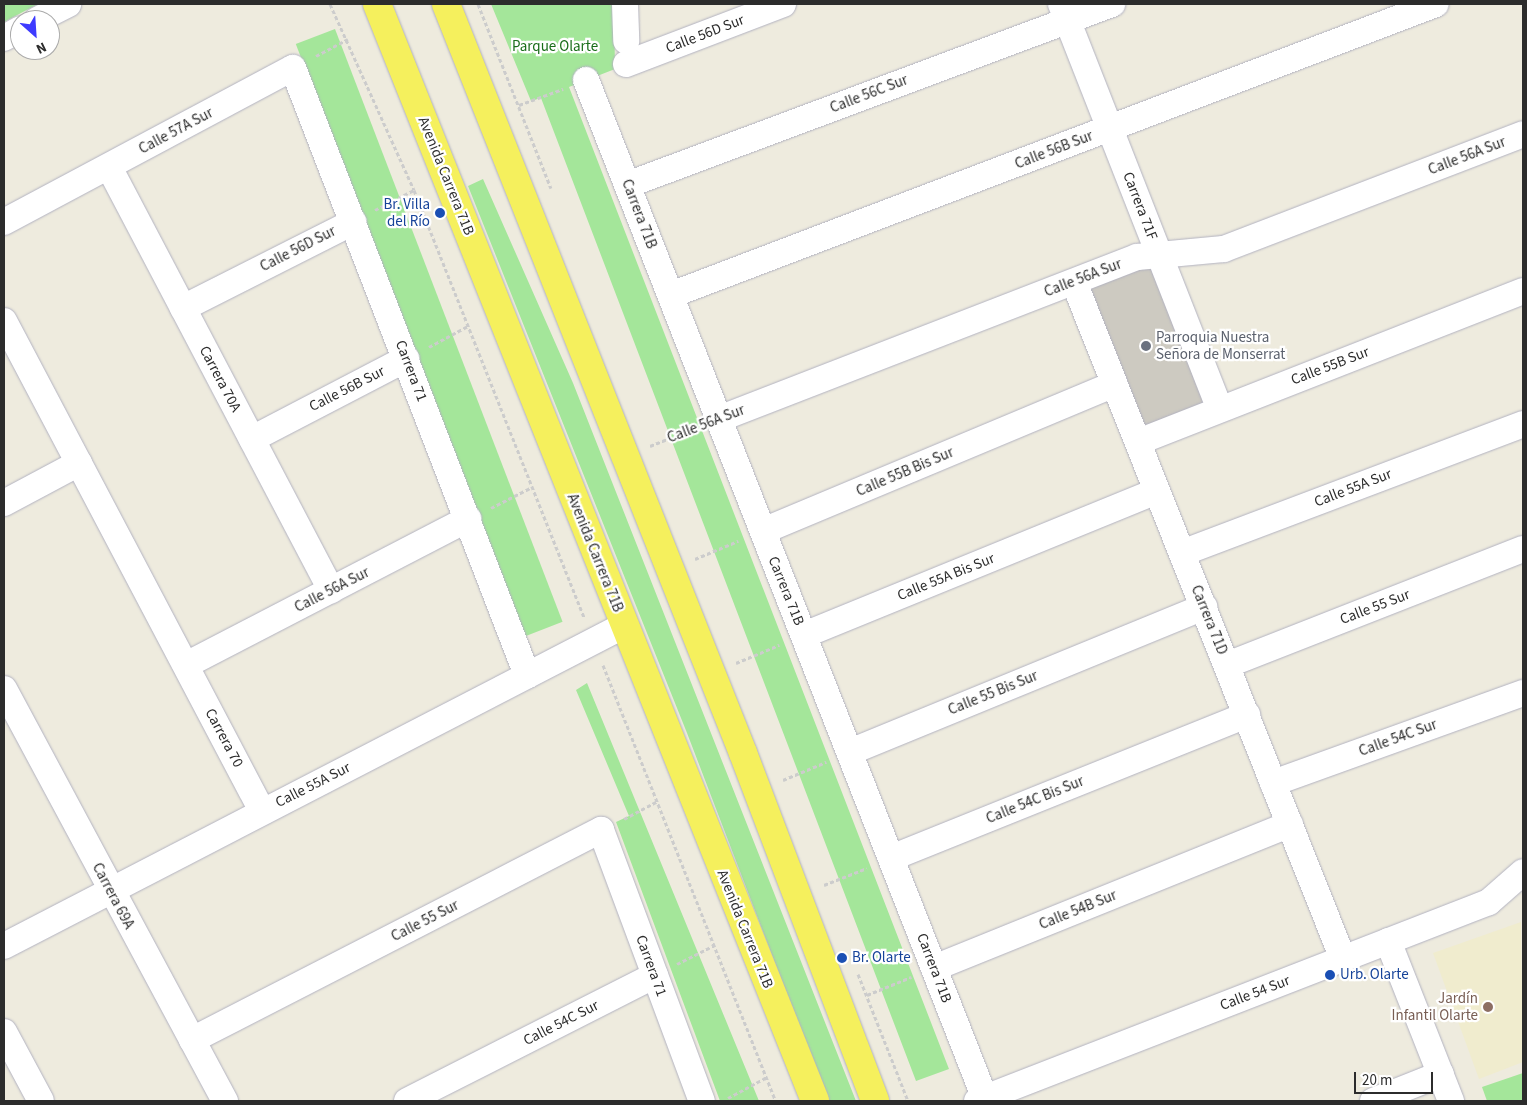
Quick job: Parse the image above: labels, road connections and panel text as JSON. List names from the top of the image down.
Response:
{
  "streets": {
    "main road": ["Avenida Carrera 71B"],
    "street": [
      "Calle 56D Sur",
      "Calle 56C Sur",
      "Calle 57A Sur",
      "Calle 56B Sur",
      "Calle 56A Sur",
      "Carrera 71F",
      "Carrera 71B",
      "Calle 55B Sur",
      "Carrera 71",
      "Carrera 70A",
      "Calle 55B Bis Sur",
      "Calle 55A Sur",
      "Calle 55A Bis Sur",
      "Calle 55 Sur",
      "Carrera 71D",
      "Calle 55 Bis Sur",
      "Carrera 70",
      "Calle 54C Sur",
      "Calle 54C Bis Sur",
      "Carrera 69A",
      "Calle 54B Sur",
      "Calle 54 Sur"
    ]
  },
  "crossings": [
    ["Calle 56D Sur", "Carrera 71"],
    ["Calle 56D Sur", "Carrera 70A"],
    ["Calle 56C Sur", "Carrera 71F"],
    ["Calle 56C Sur", "Carrera 71B"],
    ["Calle 57A Sur", "Carrera 71"],
    ["Calle 57A Sur", "Carrera 70A"],
    ["Calle 56B Sur", "Carrera 71F"],
    ["Calle 56B Sur", "Carrera 71B"],
    ["Calle 56B Sur", "Carrera 71"],
    ["Calle 56B Sur", "Carrera 70A"],
    ["Calle 56A Sur", "Carrera 71F"],
    ["Calle 56A Sur", "Carrera 71B"],
    ["Calle 56A Sur", "Carrera 71"],
    ["Calle 56A Sur", "Carrera 70A"],
    ["Calle 56A Sur", "Carrera 71D"],
    ["Calle 56A Sur", "Carrera 70"],
    ["Avenida Carrera 71B", "Calle 55A Sur"],
    ["Carrera 71F", "Calle 55B Sur"],
    ["Carrera 71B", "Calle 55B Bis Sur"],
    ["Carrera 71B", "Calle 55A Bis Sur"],
    ["Carrera 71B", "Calle 55 Bis Sur"],
    ["Carrera 71B", "Calle 54C Bis Sur"],
    ["Carrera 71B", "Calle 54B Sur"],
    ["Carrera 71B", "Calle 54 Sur"],
    ["Calle 55B Sur", "Carrera 71D"],
    ["Carrera 71", "Calle 55A Sur"],
    ["Carrera 71", "Calle 55 Sur"],
    ["Carrera 71", "Calle 54C Sur"],
    ["Calle 55B Bis Sur", "Carrera 71D"],
    ["Calle 55A Sur", "Carrera 71D"],
    ["Calle 55A Sur", "Carrera 70"],
    ["Calle 55A Sur", "Carrera 69A"],
    ["Calle 55A Bis Sur", "Carrera 71D"],
    ["Calle 55 Sur", "Carrera 71D"],
    ["Calle 55 Sur", "Carrera 69A"],
    ["Carrera 71D", "Calle 55 Bis Sur"],
    ["Carrera 71D", "Calle 54C Sur"],
    ["Carrera 71D", "Calle 54C Bis Sur"],
    ["Carrera 71D", "Calle 54B Sur"],
    ["Carrera 71D", "Calle 54 Sur"]
  ],
  "parks": ["Parque Olarte"],
  "places": [
    "Br. Villa del Río",
    "Parroquia Nuestra Señora de Monserrat",
    "Br. Olarte",
    "Urb. Olarte",
    "Jardín Infantil Olarte"
  ],
  "scale_bar": "20 m",
  "north": "bottom right"
}
